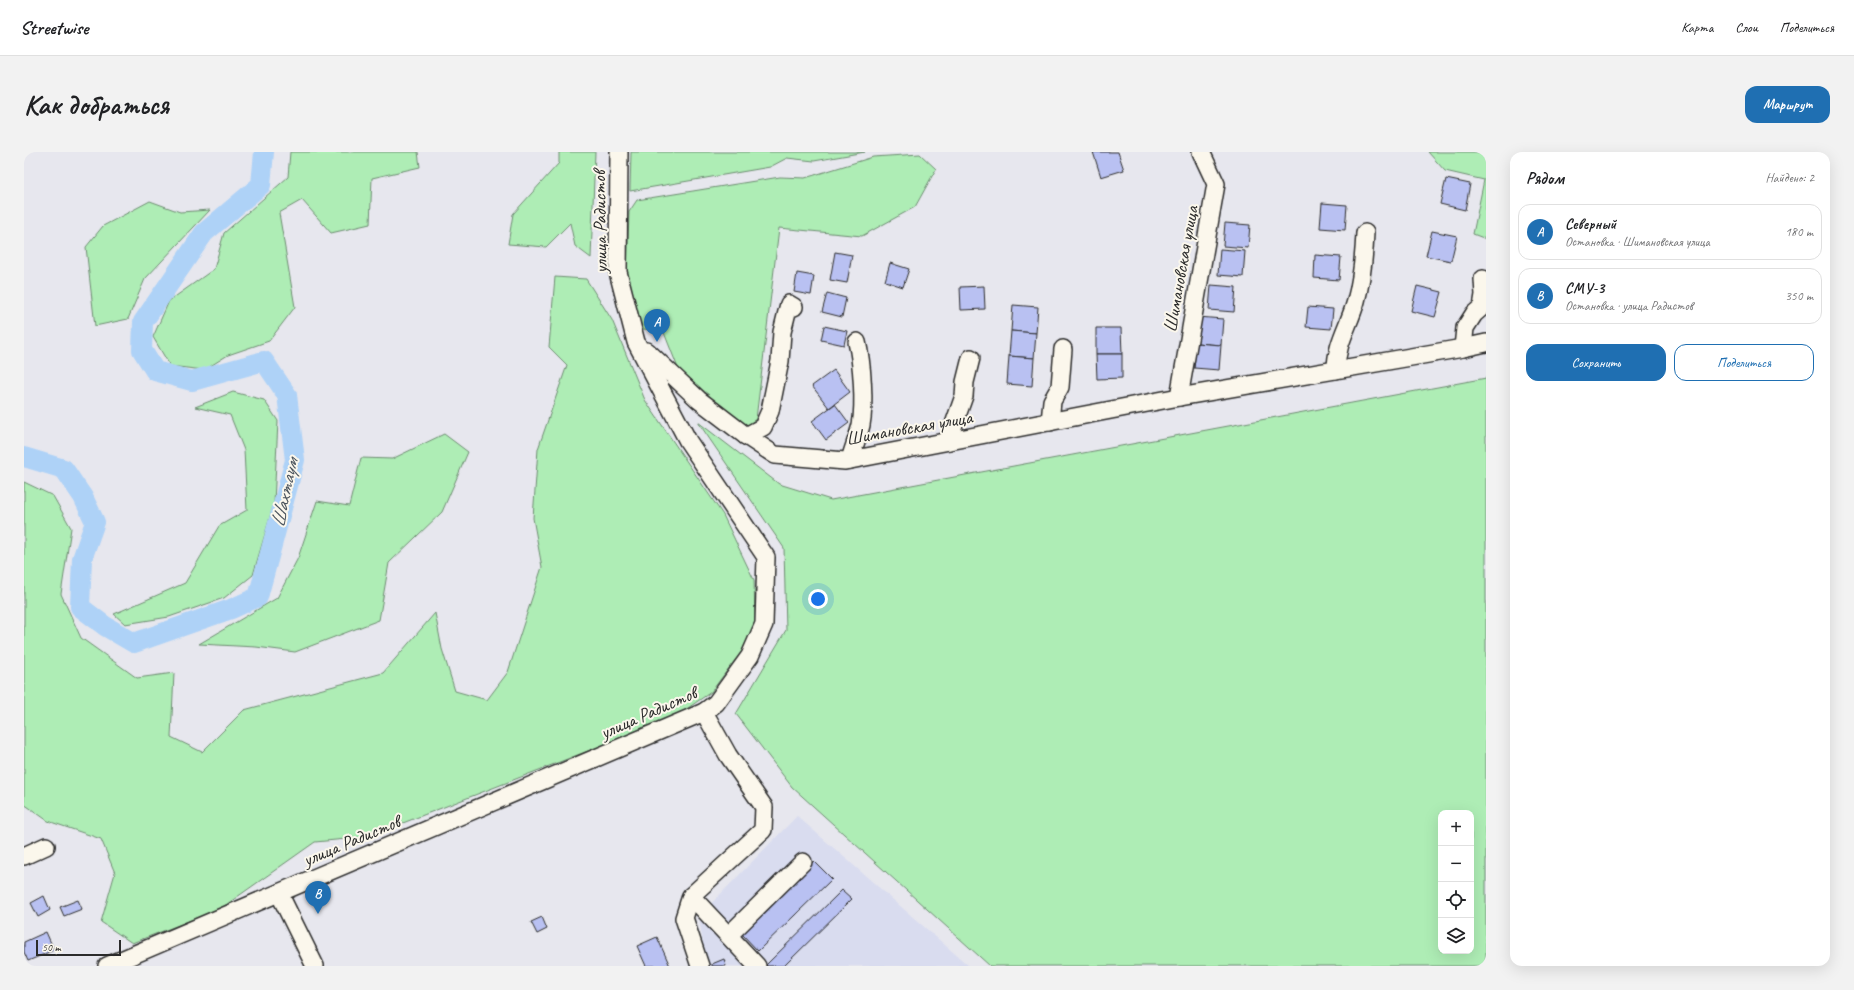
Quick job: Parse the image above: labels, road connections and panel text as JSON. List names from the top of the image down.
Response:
{
  "streets": {
    "street": ["улица Радистов", "Шимановская улица"]
  },
  "crossings": [
    ["улица Радистов", "Шимановская улица"]
  ],
  "water": ["Шахтаум"],
  "scale_bar": "50 m",
  "page": {
    "header": "Streetwise",
    "nav": ["Карта", "Слои", "Поделиться"],
    "buttons": [
      "Маршрут",
      ["Сохранить", "Поделиться"]
    ],
    "title": "Как добраться",
    "heading": ["Рядом", "Найдено: 2"],
    "list": [
      {
        "mark": "A",
        "name": "Северный",
        "note": "Остановка · Шимановская улица",
        "value": "180 m"
      },
      {
        "mark": "B",
        "name": "СМУ-3",
        "note": "Остановка · улица Радистов",
        "value": "350 m"
      }
    ],
    "pins": ["A", "B"],
    "map_buttons": ["+", "−"],
    "scale": "50 m"
  }
}
